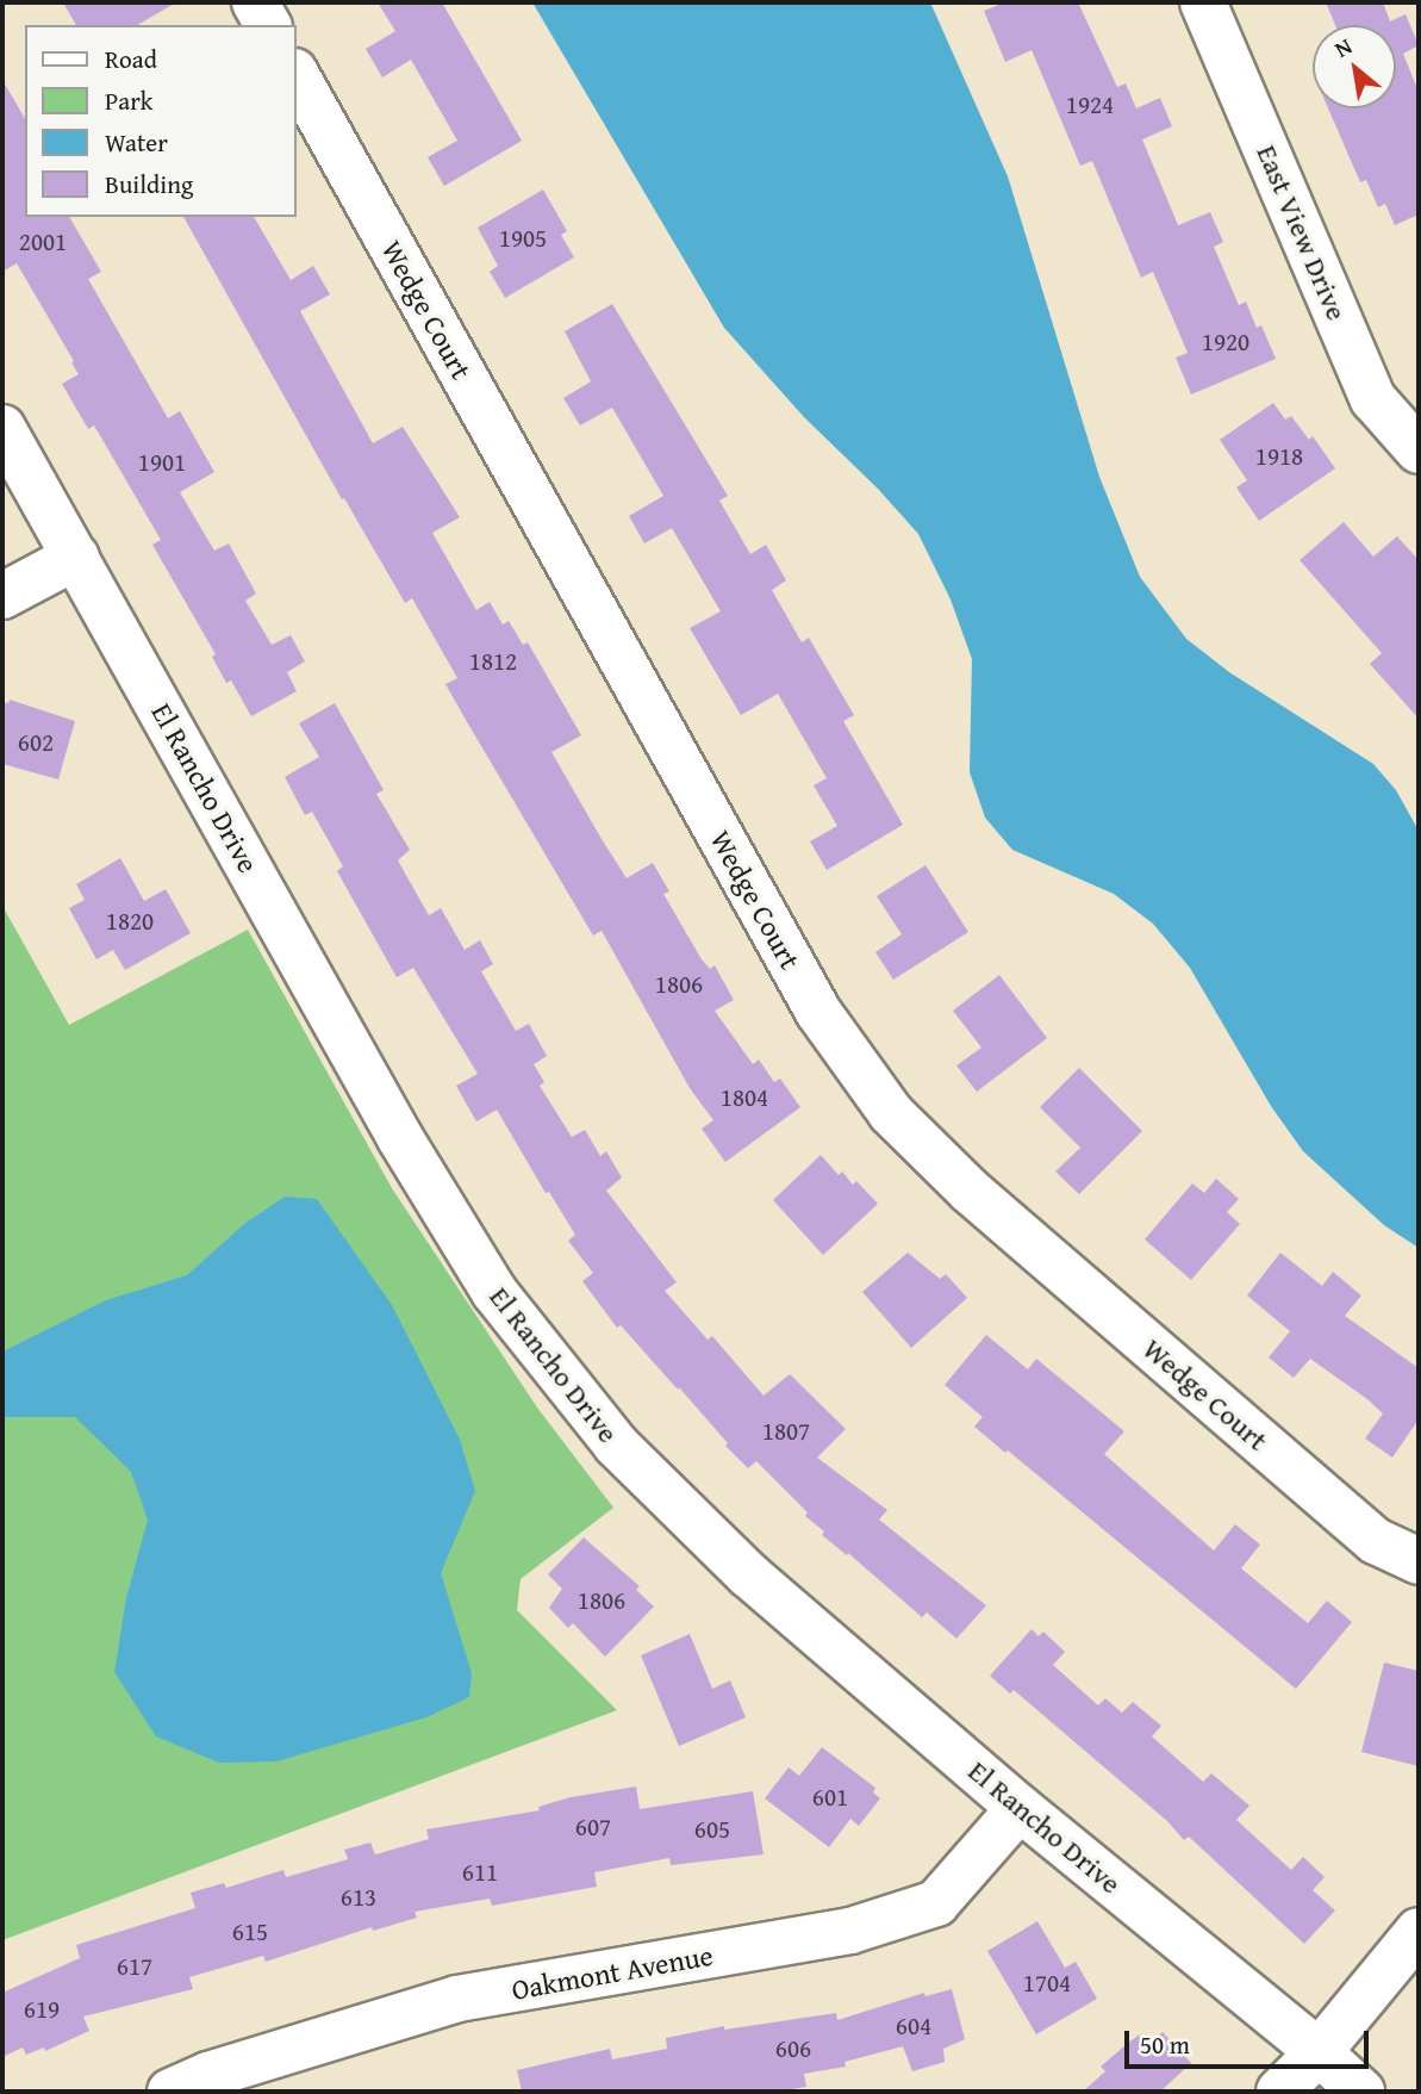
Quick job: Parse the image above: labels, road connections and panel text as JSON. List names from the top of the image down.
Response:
{
  "streets": {
    "street": [
      "East View Drive",
      "Wedge Court",
      "El Rancho Drive",
      "Oakmont Avenue"
    ]
  },
  "crossings": [
    ["El Rancho Drive", "Oakmont Avenue"]
  ],
  "house_numbers": [
    "1924",
    "1905",
    "2001",
    "1920",
    "1918",
    "1901",
    "1812",
    "602",
    "1820",
    "1806",
    "1804",
    "1807",
    "1806",
    "601",
    "607",
    "605",
    "611",
    "613",
    "615",
    "617",
    "1704",
    "619",
    "604",
    "606"
  ],
  "legend": [
    "Road",
    "Park",
    "Water",
    "Building"
  ],
  "scale_bar": "50 m",
  "north": "top left"
}
